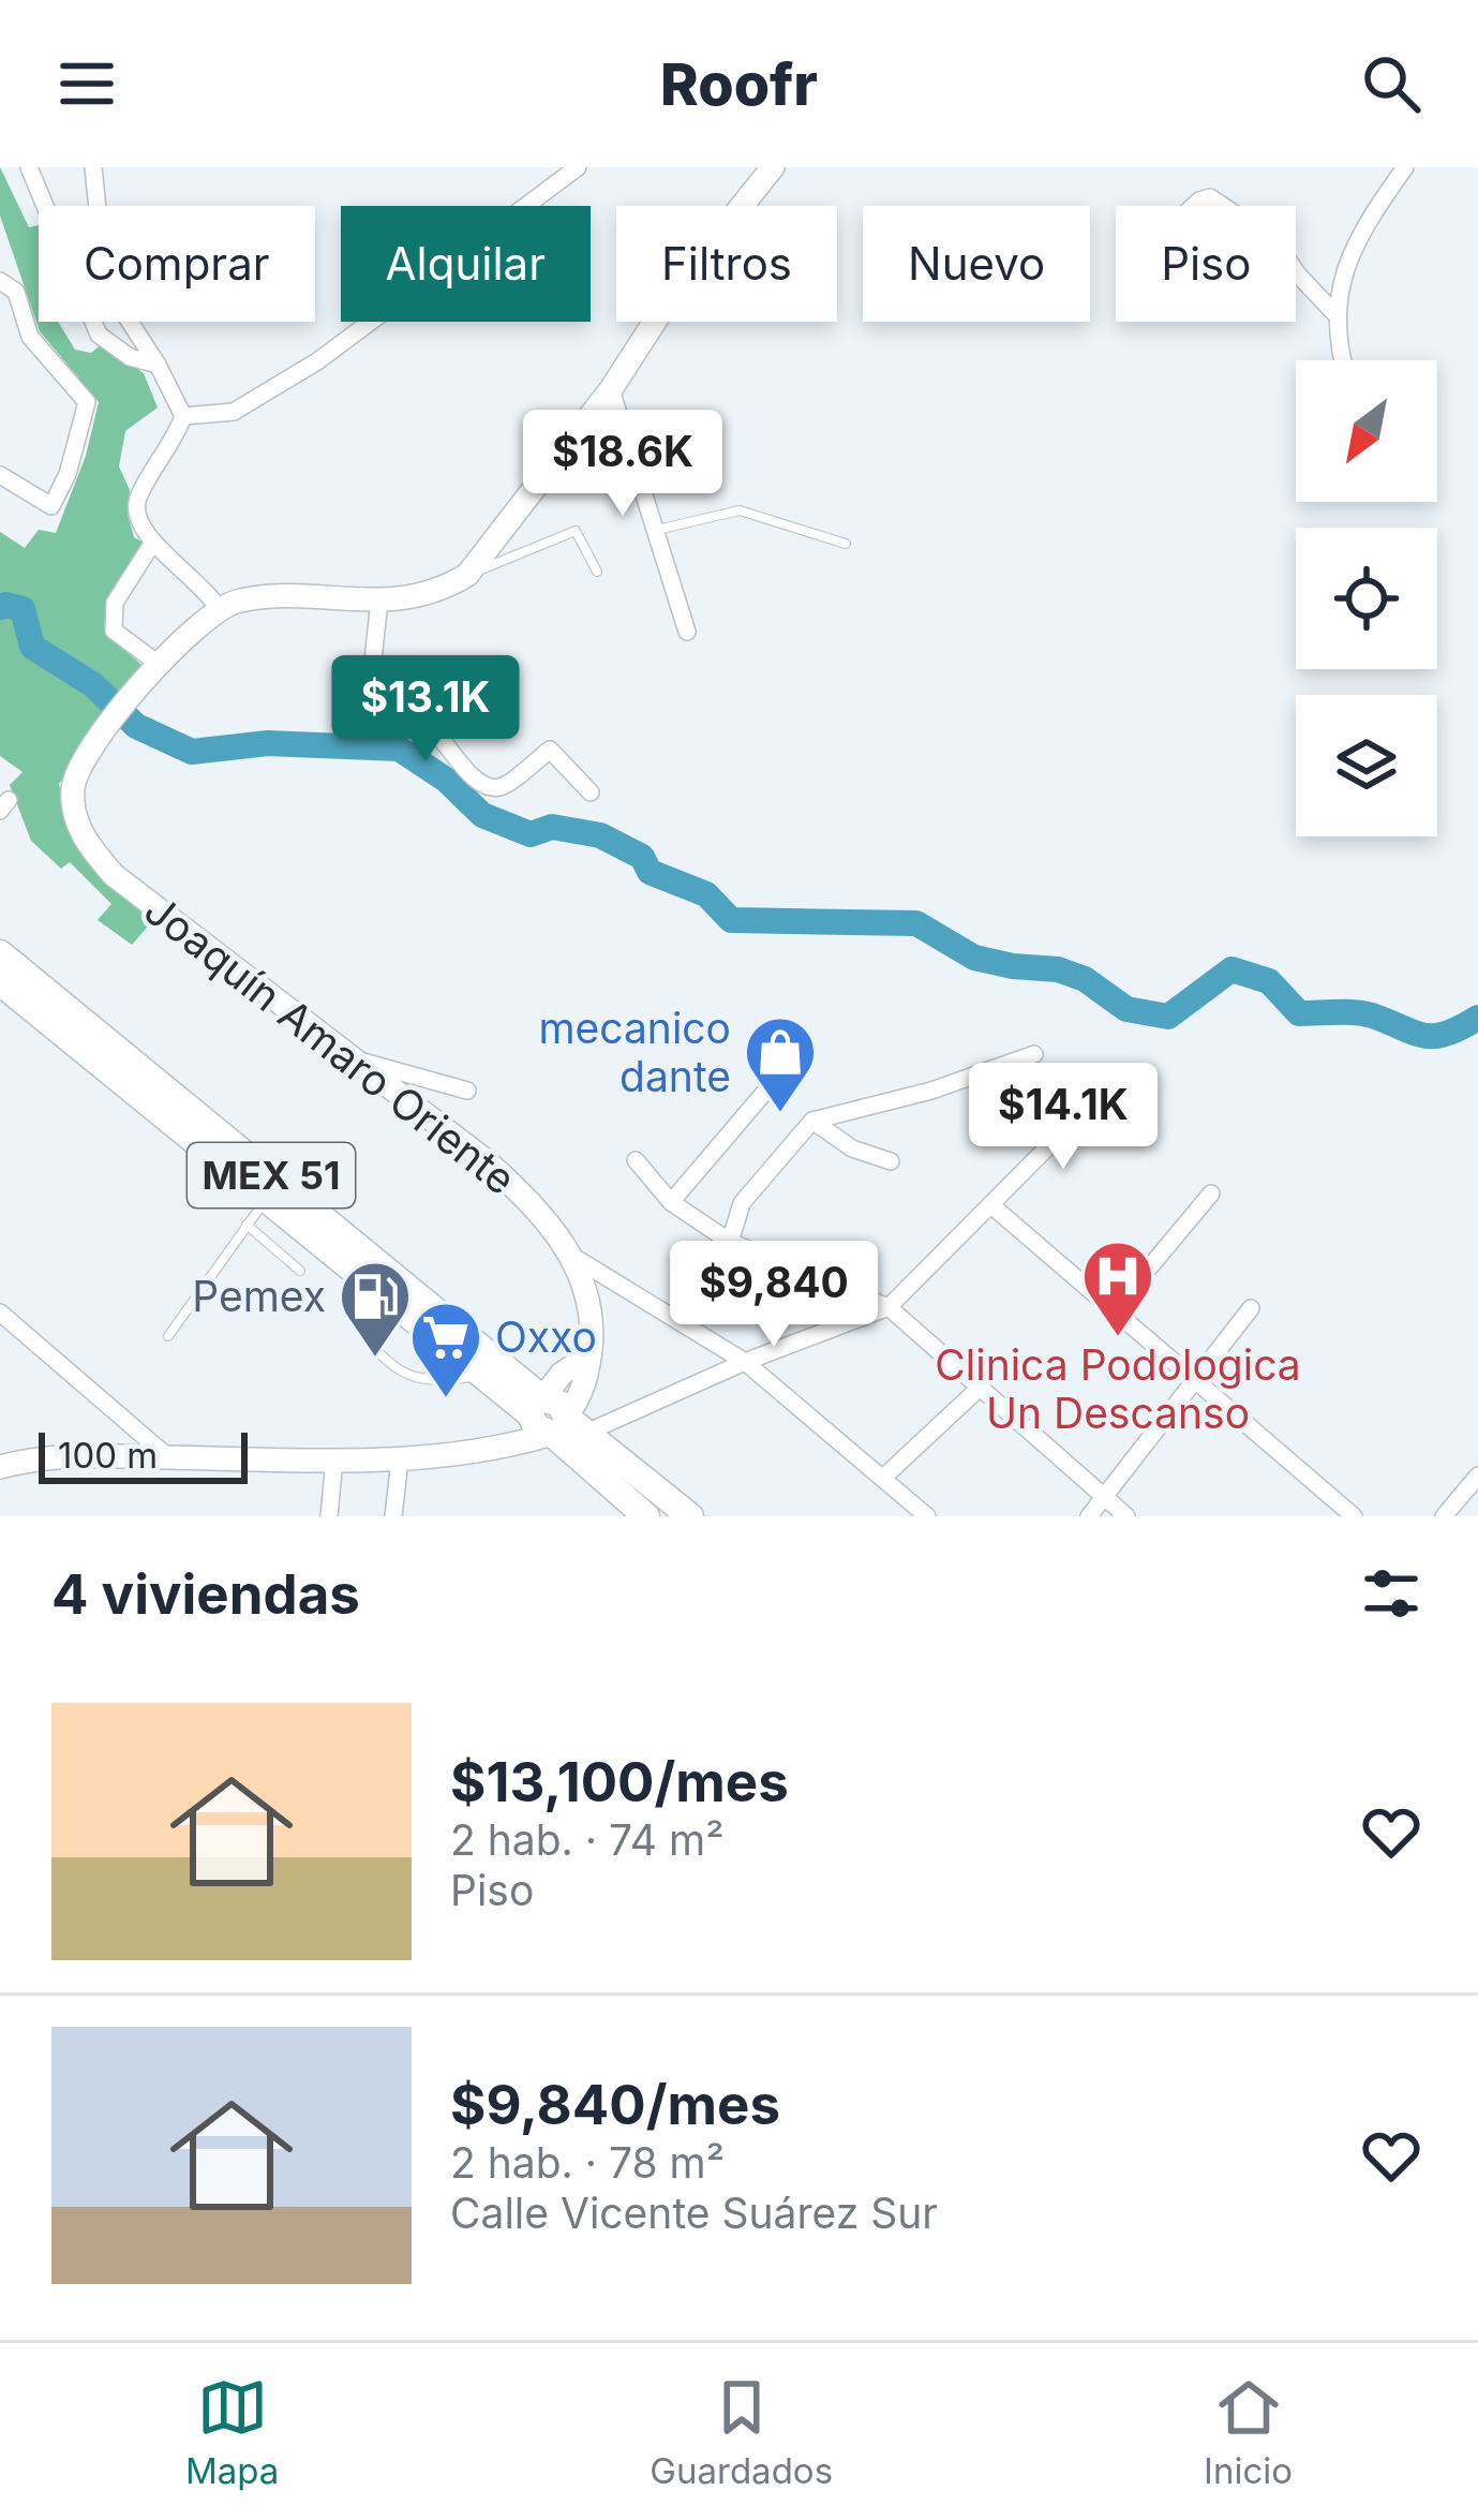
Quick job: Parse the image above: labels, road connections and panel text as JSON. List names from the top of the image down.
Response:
{
  "streets": {
    "main road": ["MEX 51"],
    "street": ["Joaquín Amaro Oriente"]
  },
  "places": {
    "shop": ["mecanico dante"],
    "hospital": ["Clinica Podologica Un Descanso"],
    "fuel station": ["Pemex"],
    "supermarket": ["Oxxo"]
  },
  "scale_bar": "100 m",
  "north": "bottom left",
  "page": {
    "header": "Roofr",
    "chip": [
      "Comprar",
      "Alquilar",
      "Filtros",
      "Nuevo",
      "Piso"
    ],
    "price": [
      "$18.6K",
      "$13.1K",
      "$14.1K",
      "$9,840"
    ],
    "scale": "100 m",
    "heading": "4 viviendas",
    "list": [
      {
        "name": "$13,100/mes",
        "note": "2 hab. · 74 m² · Piso"
      },
      {
        "name": "$9,840/mes",
        "note": "2 hab. · 78 m² · Calle Vicente Suárez Sur"
      }
    ],
    "tabs": ["Mapa", "Guardados", "Inicio"]
  }
}
